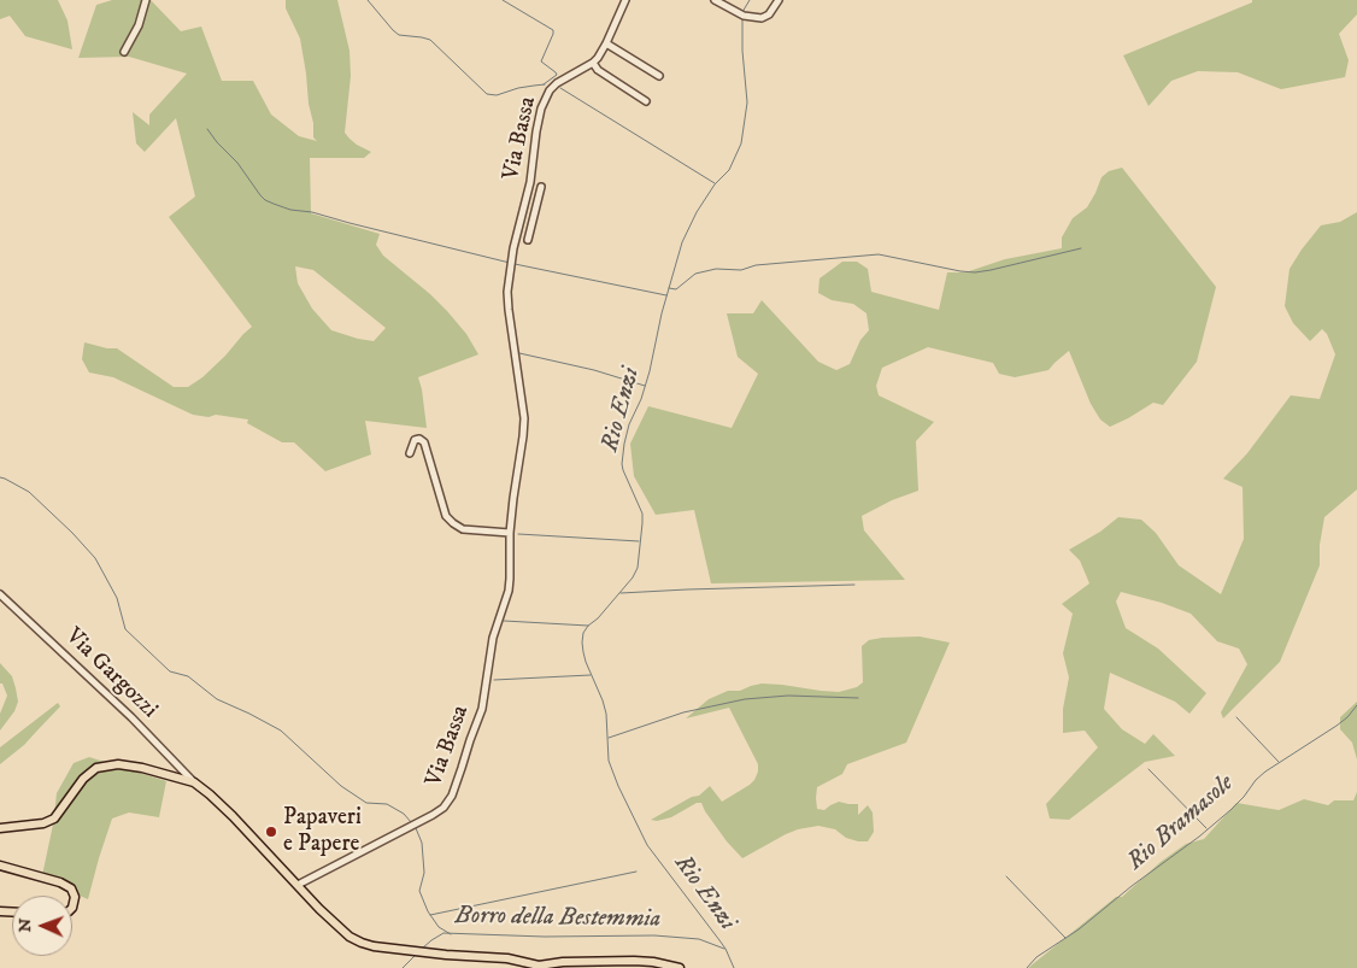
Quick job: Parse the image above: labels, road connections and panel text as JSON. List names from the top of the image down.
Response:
{
  "streets": {
    "street": ["Via Bassa", "Via Gargozzi"]
  },
  "water": ["Rio Enzi", "Rio Bramasole", "Borro della Bestemmia"],
  "places": ["Papaveri e Papere"],
  "north": "left"
}
